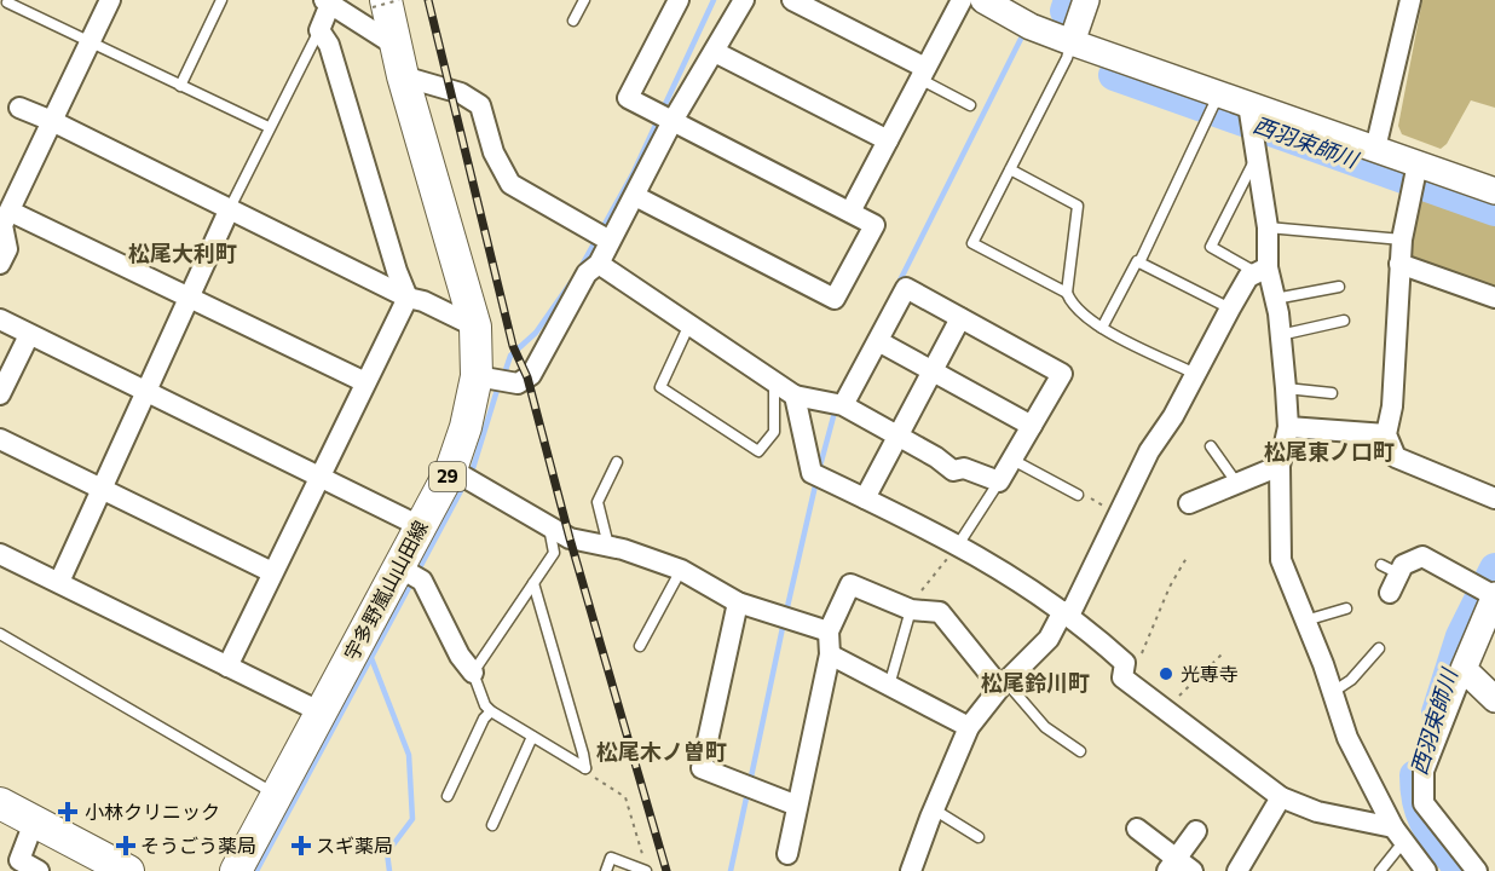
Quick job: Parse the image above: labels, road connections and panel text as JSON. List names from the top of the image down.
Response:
{
  "streets": {
    "main road": ["29", "宇多野嵐山山田線"]
  },
  "districts": [
    "松尾大利町",
    "松尾東ノ口町",
    "松尾鈴川町",
    "松尾木ノ曽町"
  ],
  "water": ["西羽束師川"],
  "places": {
    "other": ["光専寺"],
    "health": ["小林クリニック", "そうごう薬局", "スギ薬局"]
  }
}
